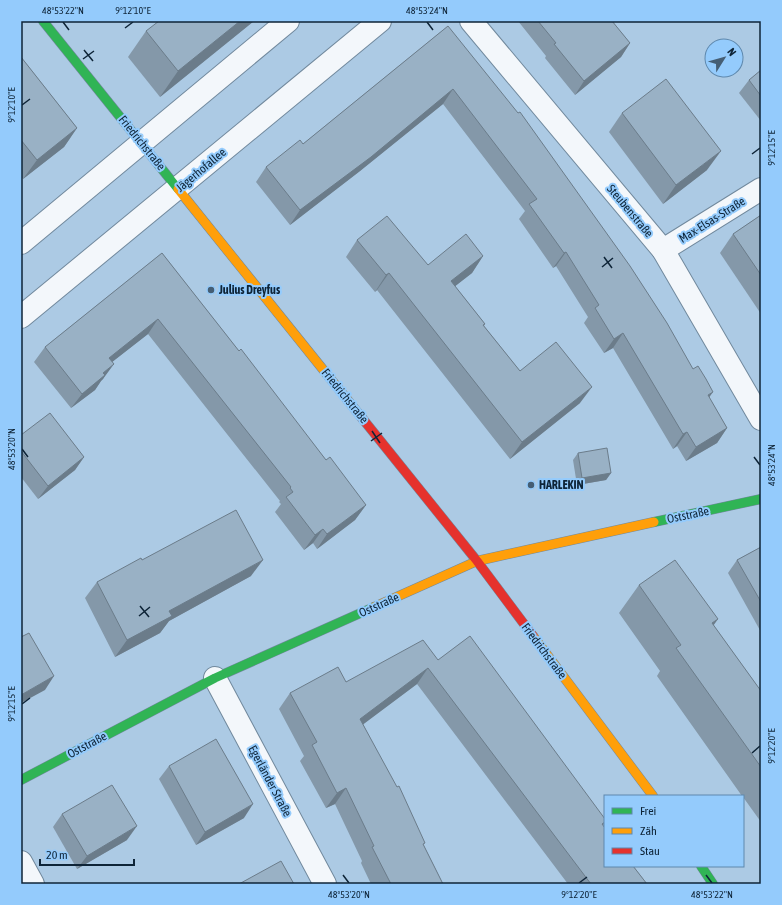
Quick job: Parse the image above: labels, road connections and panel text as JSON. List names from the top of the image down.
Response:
{
  "streets": {
    "main road": ["Friedrichstraße", "Oststraße"],
    "street": [
      "Jägerhofallee",
      "Steubenstraße",
      "Max-Elsas-Straße",
      "Egerländer Straße"
    ]
  },
  "crossings": [
    ["Friedrichstraße", "Jägerhofallee"],
    ["Friedrichstraße", "Oststraße"],
    ["Steubenstraße", "Max-Elsas-Straße"],
    ["Oststraße", "Egerländer Straße"]
  ],
  "places": ["Julius Dreyfus", "HARLEKIN"],
  "legend": ["Frei", "Zäh", "Stau"],
  "scale_bar": "20 m",
  "north": "top right",
  "coordinates": [
    "48°53'22\"N",
    "9°12'10\"E",
    "48°53'24\"N",
    "9°12'15\"E",
    "48°53'20\"N",
    "9°12'20\"E"
  ]
}
